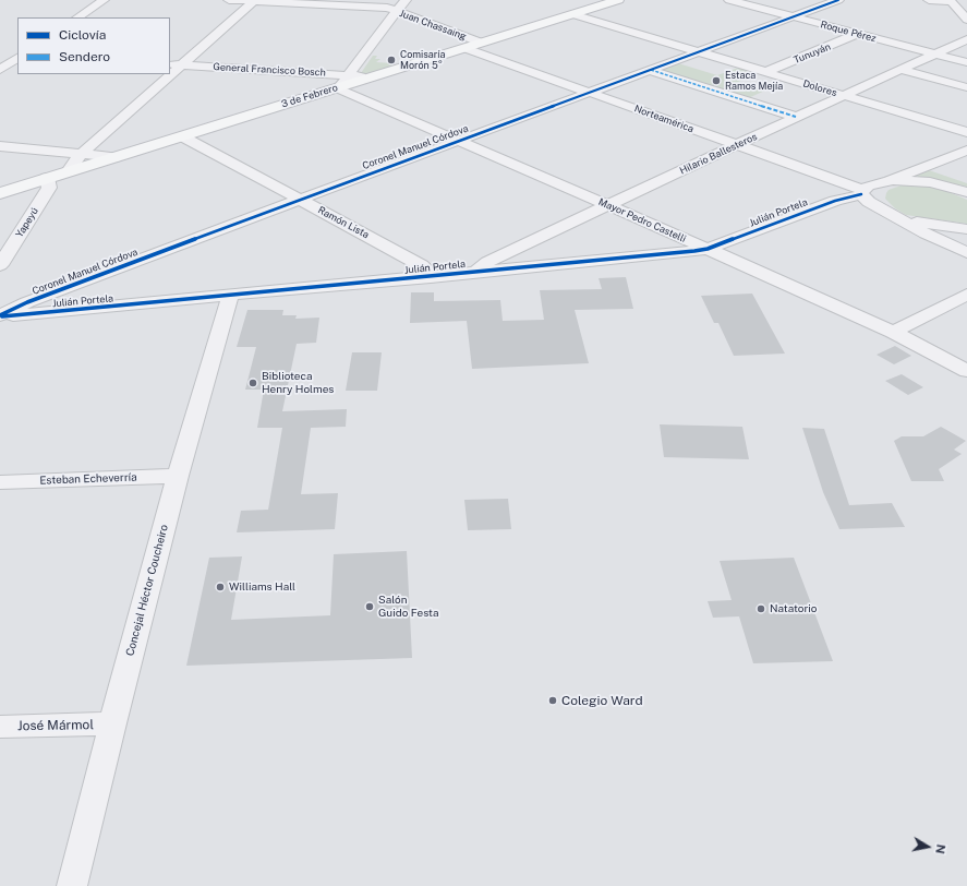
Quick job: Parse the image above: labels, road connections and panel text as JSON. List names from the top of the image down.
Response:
{
  "streets": {
    "main road": ["3 de Febrero"],
    "street": [
      "Juan Chassaing",
      "Roque Pérez",
      "Tunuyán",
      "General Francisco Bosch",
      "Dolores",
      "Norteamérica",
      "Coronel Manuel Córdova",
      "Hilario Ballesteros",
      "Julián Portela",
      "Mayor Pedro Castelli",
      "Yapeyú",
      "Ramón Lista",
      "Esteban Echeverría",
      "Concejal Héctor Coucheiro",
      "José Mármol"
    ]
  },
  "crossings": [
    ["Juan Chassaing", "3 de Febrero"],
    ["Roque Pérez", "Tunuyán"],
    ["Roque Pérez", "Coronel Manuel Córdova"],
    ["Roque Pérez", "Hilario Ballesteros"],
    ["Tunuyán", "Dolores"],
    ["General Francisco Bosch", "3 de Febrero"],
    ["Dolores", "3 de Febrero"],
    ["Dolores", "Coronel Manuel Córdova"],
    ["Dolores", "Hilario Ballesteros"],
    ["3 de Febrero", "Norteamérica"],
    ["3 de Febrero", "Mayor Pedro Castelli"],
    ["3 de Febrero", "Yapeyú"],
    ["3 de Febrero", "Ramón Lista"],
    ["Norteamérica", "Coronel Manuel Córdova"],
    ["Norteamérica", "Hilario Ballesteros"],
    ["Norteamérica", "Julián Portela"],
    ["Coronel Manuel Córdova", "Julián Portela"],
    ["Coronel Manuel Córdova", "Mayor Pedro Castelli"],
    ["Coronel Manuel Córdova", "Ramón Lista"],
    ["Hilario Ballesteros", "Julián Portela"],
    ["Hilario Ballesteros", "Mayor Pedro Castelli"],
    ["Julián Portela", "Mayor Pedro Castelli"],
    ["Julián Portela", "Ramón Lista"],
    ["Julián Portela", "Concejal Héctor Coucheiro"],
    ["Esteban Echeverría", "Concejal Héctor Coucheiro"],
    ["Concejal Héctor Coucheiro", "José Mármol"]
  ],
  "places": [
    "Comisaría Morón 5°",
    "Estaca Ramos Mejía",
    "Biblioteca Henry Holmes",
    "Williams Hall",
    "Salón Guido Festa",
    "Natatorio",
    "Colegio Ward"
  ],
  "legend": ["Ciclovía", "Sendero"],
  "north": "right"
}
